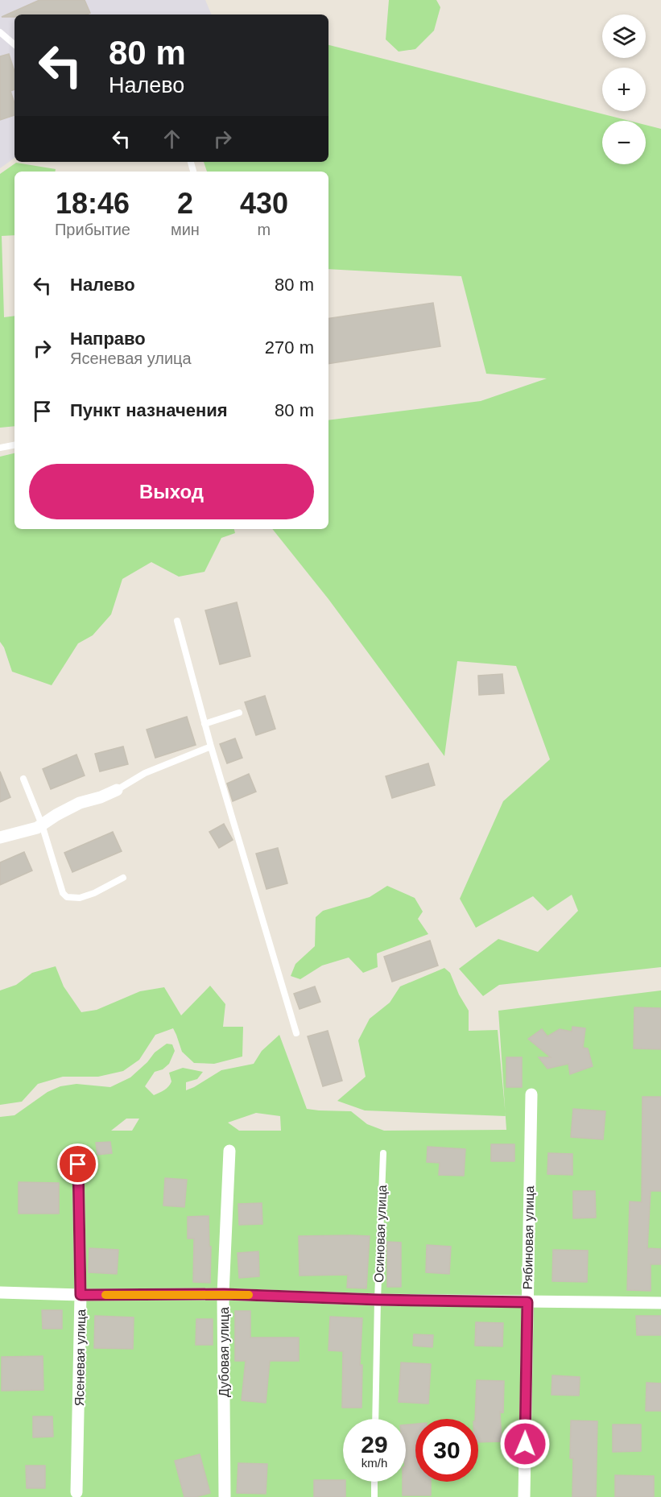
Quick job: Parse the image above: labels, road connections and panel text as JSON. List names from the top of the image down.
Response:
{
  "streets": {
    "street": ["Рябиновая улица", "Дубовая улица", "Ясеневая улица"],
    "lane": ["Осиновая улица"]
  },
  "page": {
    "map_buttons": ["+", "−"],
    "turn": ["80 m", "Налево"],
    "eta": [
      "18:46",
      "Прибытие",
      "2",
      "мин",
      "430",
      "m"
    ],
    "list": [
      {
        "name": "Налево",
        "value": "80 m"
      },
      {
        "name": "Направо",
        "note": "Ясеневая улица",
        "value": "270 m"
      },
      {
        "name": "Пункт назначения",
        "value": "80 m"
      }
    ],
    "buttons": "Выход",
    "speed": "29 km/h",
    "limit": "30"
  }
}
